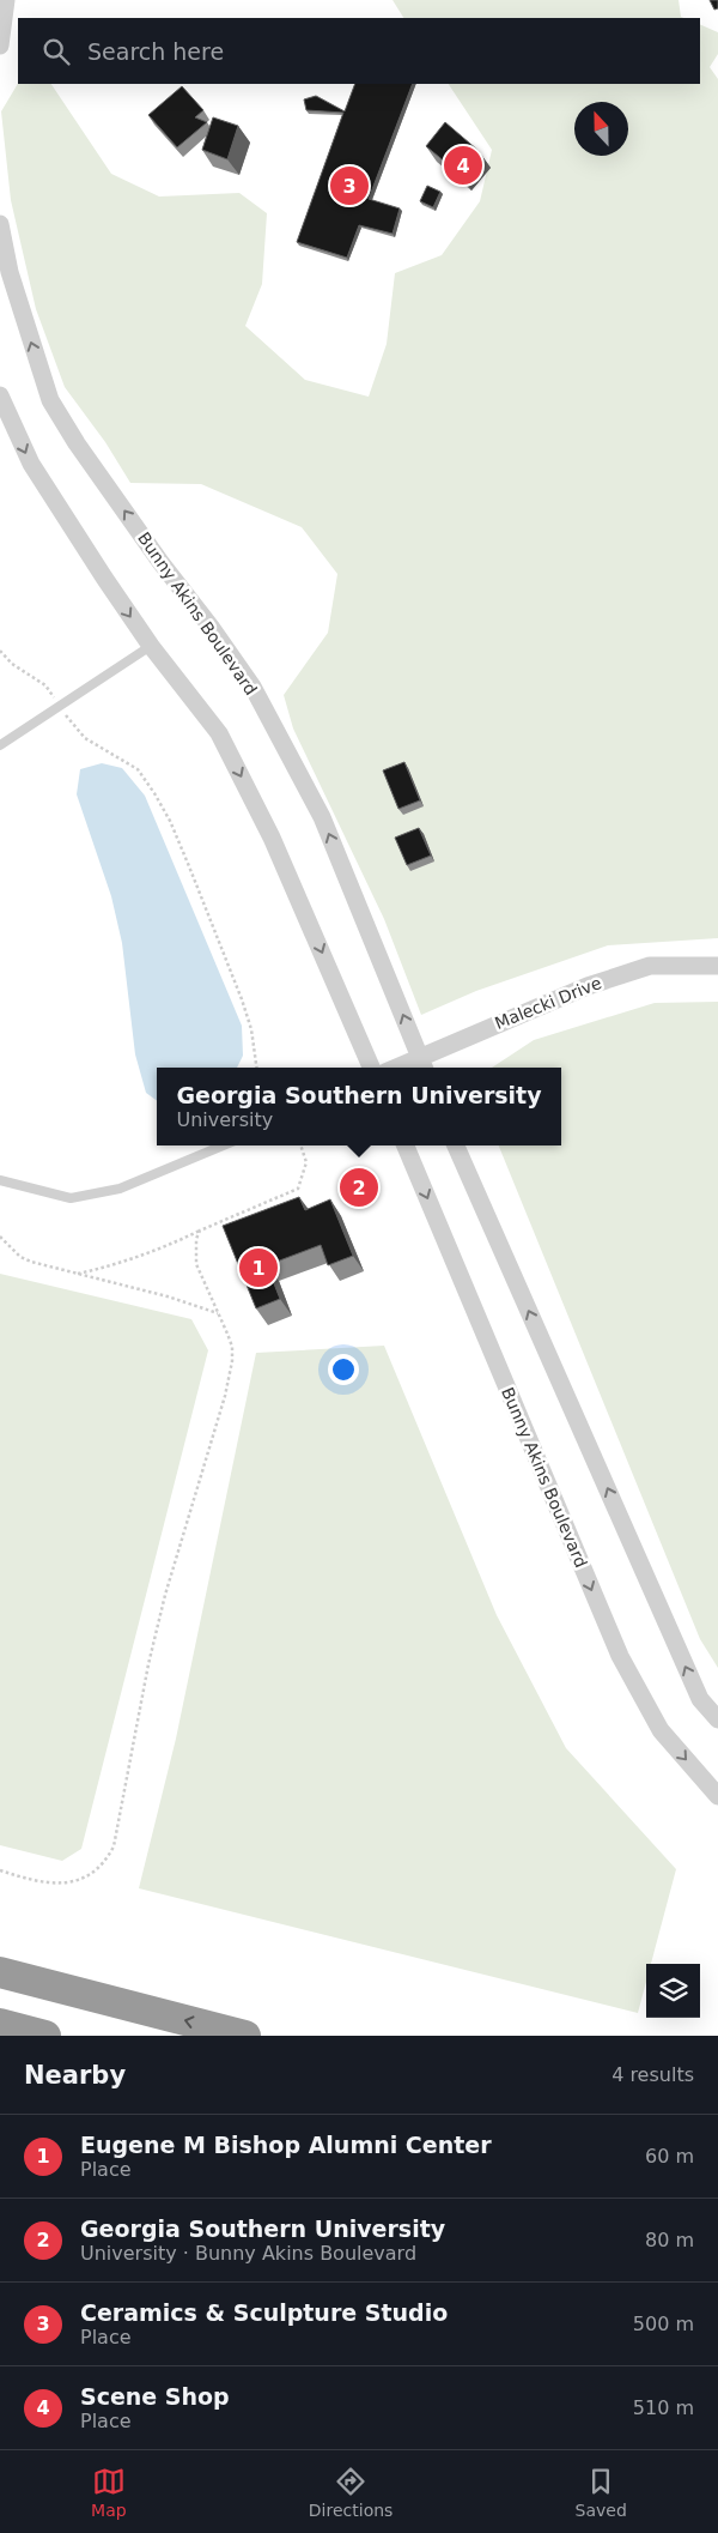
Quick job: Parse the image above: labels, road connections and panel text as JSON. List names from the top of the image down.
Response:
{
  "streets": {
    "street": ["Bunny Akins Boulevard", "Malecki Drive"]
  },
  "crossings": [
    ["Bunny Akins Boulevard", "Malecki Drive"]
  ],
  "north": "top",
  "page": {
    "search": "Search here",
    "pins": [
      "4",
      "3",
      "2",
      "1"
    ],
    "popup": ["Georgia Southern University", "University"],
    "heading": ["Nearby", "4 results"],
    "list": [
      {
        "mark": "1",
        "name": "Eugene M Bishop Alumni Center",
        "note": "Place",
        "value": "60 m"
      },
      {
        "mark": "2",
        "name": "Georgia Southern University",
        "note": "University · Bunny Akins Boulevard",
        "value": "80 m"
      },
      {
        "mark": "3",
        "name": "Ceramics & Sculpture Studio",
        "note": "Place",
        "value": "500 m"
      },
      {
        "mark": "4",
        "name": "Scene Shop",
        "note": "Place",
        "value": "510 m"
      }
    ],
    "nav": ["Map", "Directions", "Saved"]
  }
}
